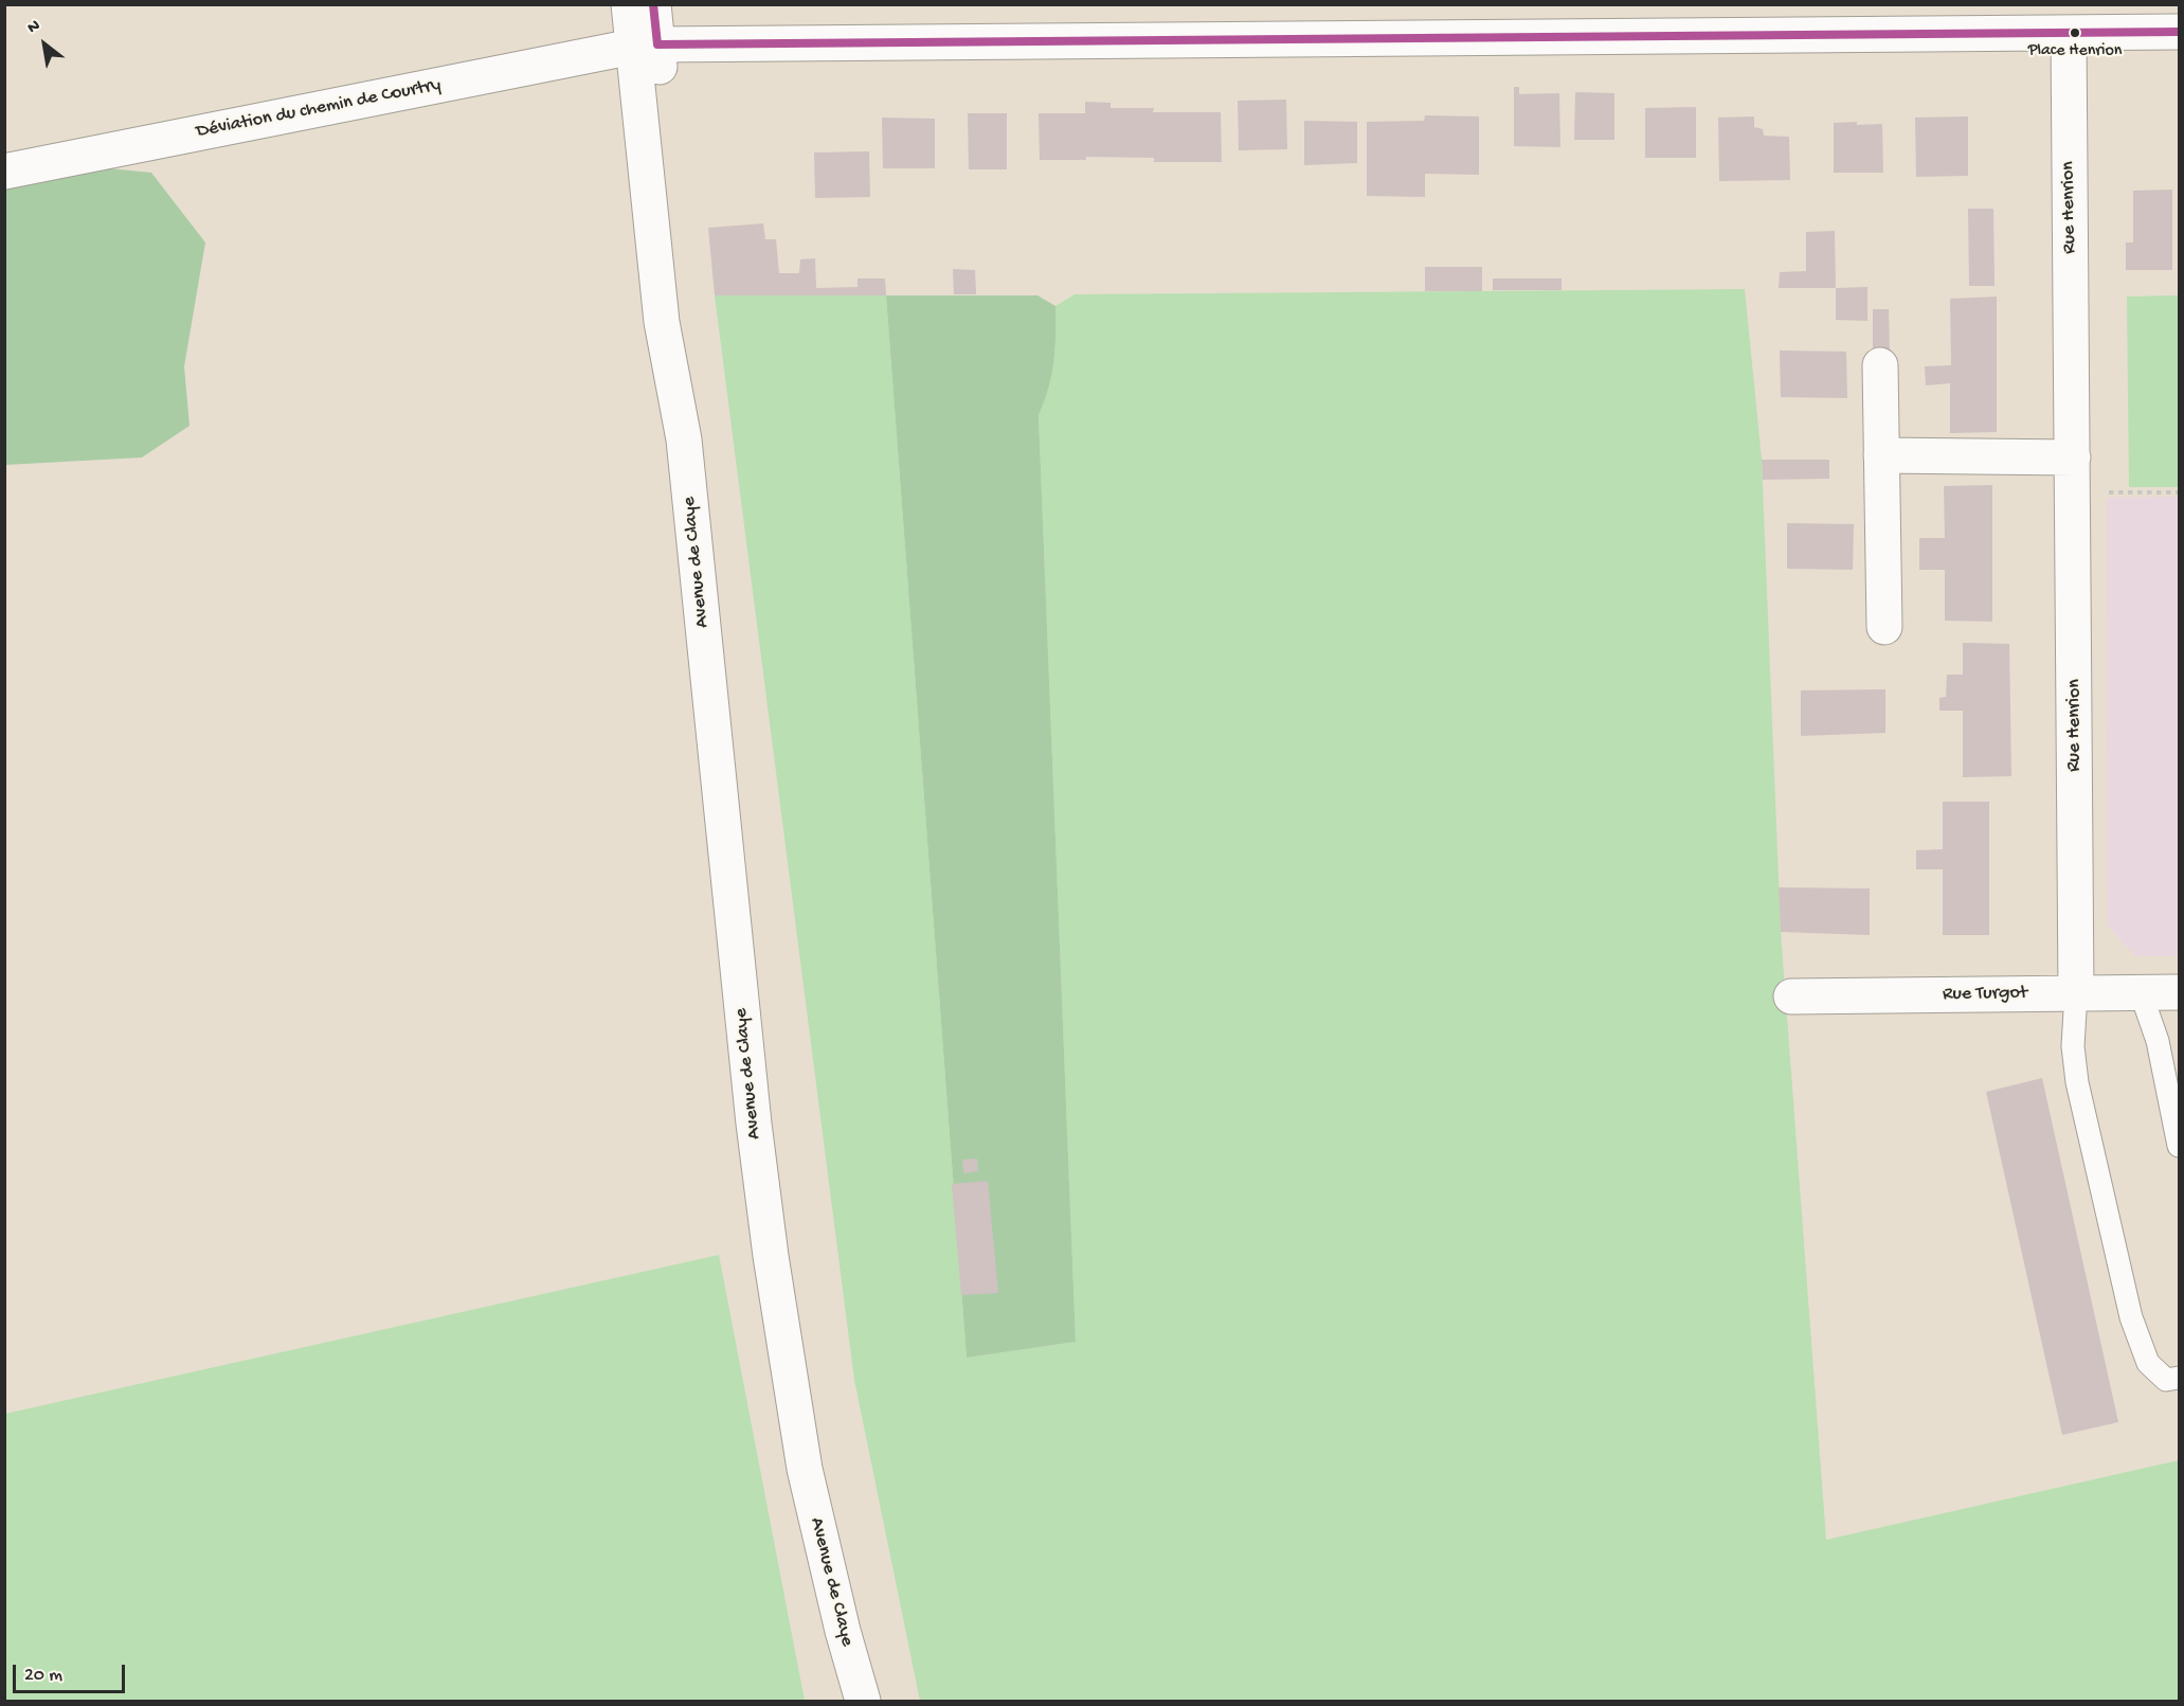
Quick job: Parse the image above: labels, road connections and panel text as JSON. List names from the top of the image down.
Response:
{
  "streets": {
    "street": [
      "Déviation du chemin de Courtry",
      "Rue Henrion",
      "Avenue de Claye",
      "Rue Turgot"
    ]
  },
  "crossings": [
    ["Déviation du chemin de Courtry", "Rue Henrion"],
    ["Déviation du chemin de Courtry", "Avenue de Claye"],
    ["Rue Henrion", "Rue Turgot"]
  ],
  "places": ["Place Henrion"],
  "scale_bar": "20 m",
  "north": "top left"
}
